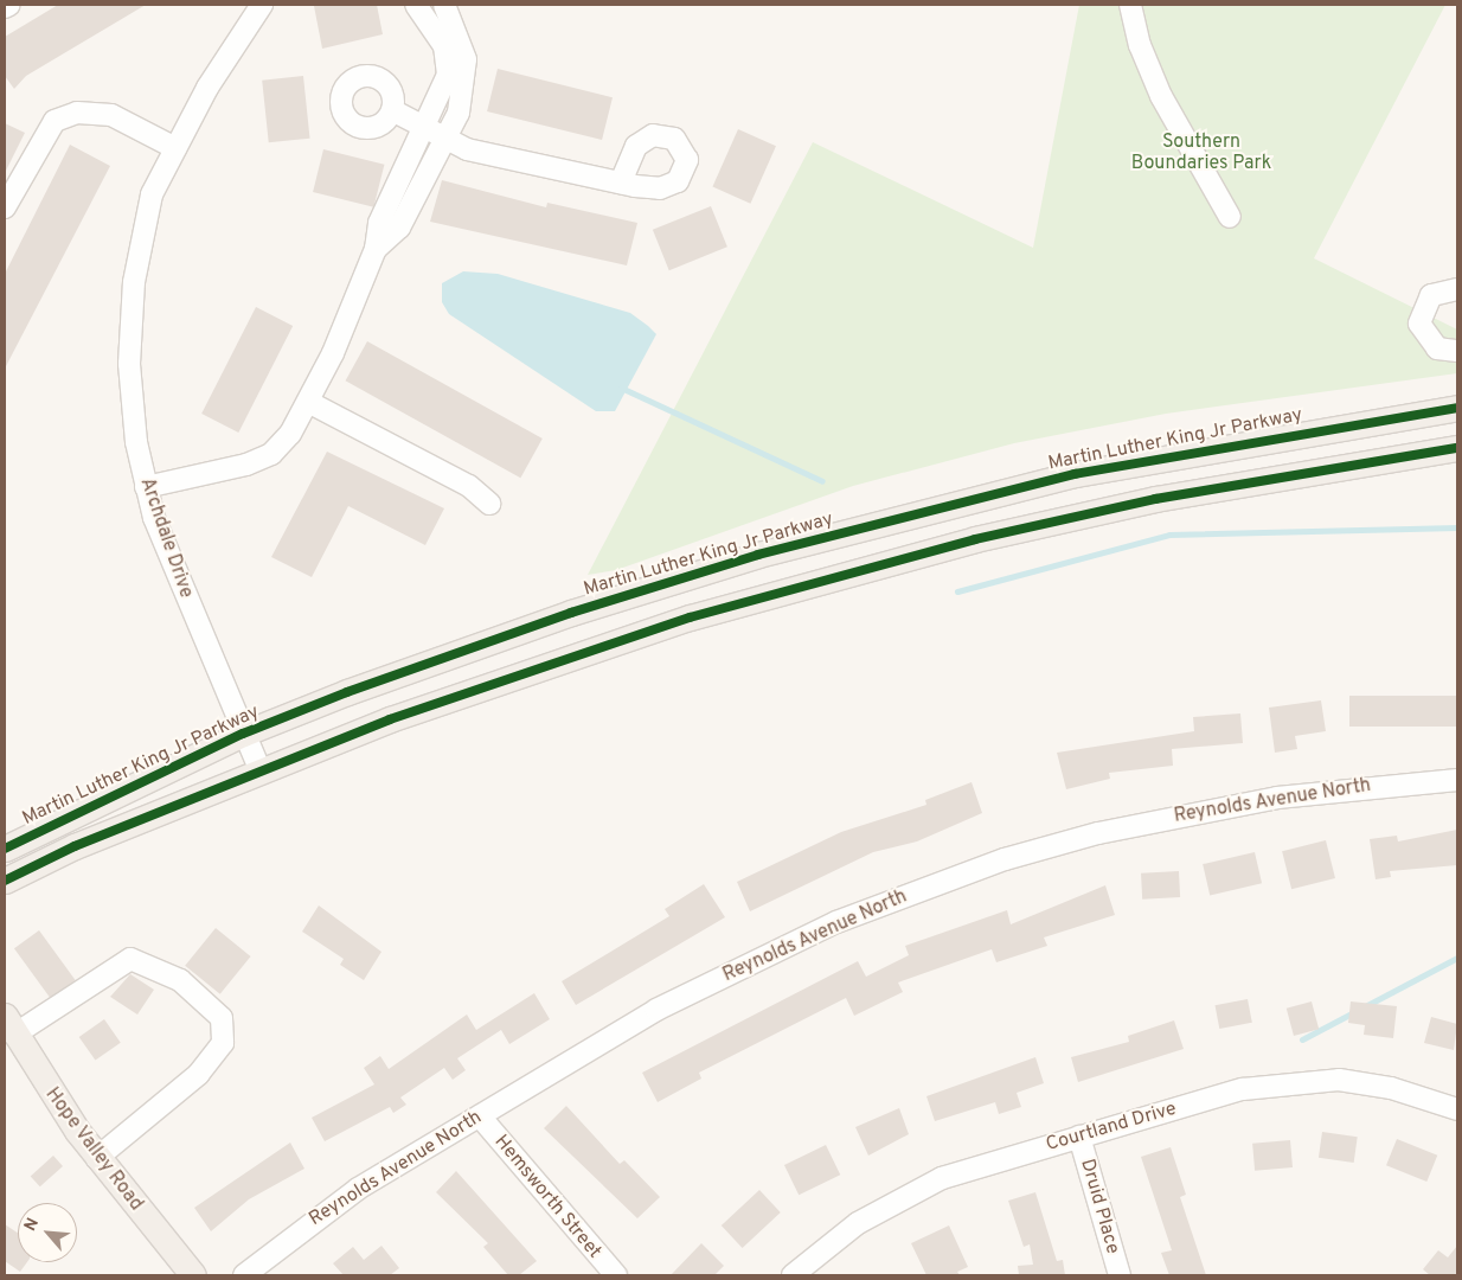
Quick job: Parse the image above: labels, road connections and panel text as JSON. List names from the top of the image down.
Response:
{
  "streets": {
    "main road": ["Martin Luther King Jr Parkway", "Hope Valley Road"],
    "street": [
      "Archdale Drive",
      "Reynolds Avenue North",
      "Courtland Drive",
      "Hemsworth Street",
      "Druid Place"
    ]
  },
  "crossings": [
    ["Martin Luther King Jr Parkway", "Archdale Drive"],
    ["Reynolds Avenue North", "Hemsworth Street"],
    ["Courtland Drive", "Druid Place"]
  ],
  "parks": ["Southern Boundaries Park"],
  "north": "top left"
}
